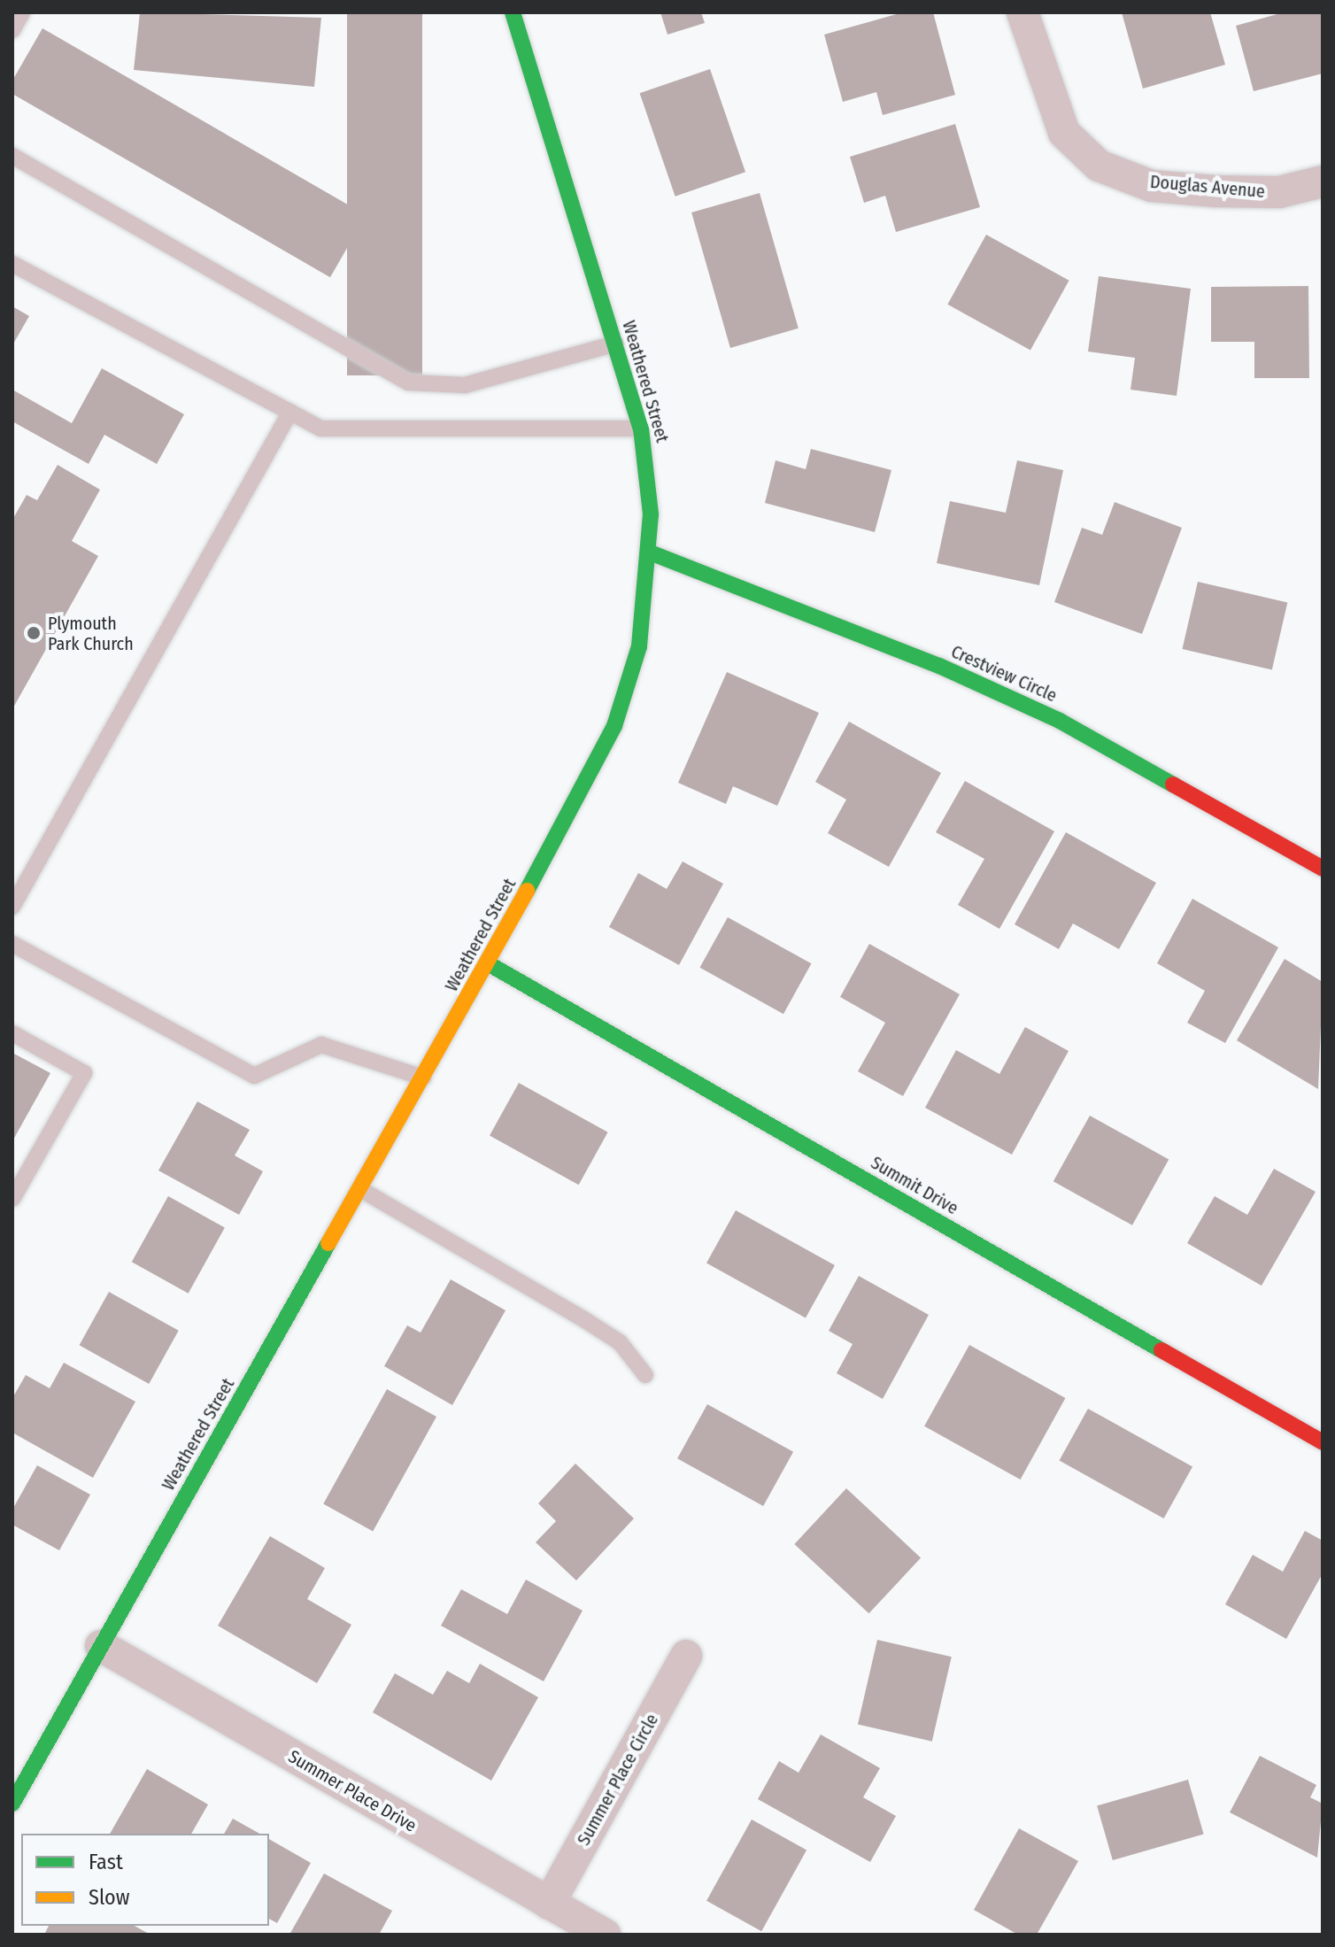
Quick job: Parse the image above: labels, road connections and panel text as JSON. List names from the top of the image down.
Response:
{
  "streets": {
    "street": [
      "Douglas Avenue",
      "Weathered Street",
      "Crestview Circle",
      "Summit Drive",
      "Summer Place Circle",
      "Summer Place Drive"
    ]
  },
  "crossings": [
    ["Weathered Street", "Crestview Circle"],
    ["Weathered Street", "Summit Drive"],
    ["Weathered Street", "Summer Place Drive"],
    ["Summer Place Circle", "Summer Place Drive"]
  ],
  "places": ["Plymouth Park Church"],
  "legend": ["Fast", "Slow"]
}
